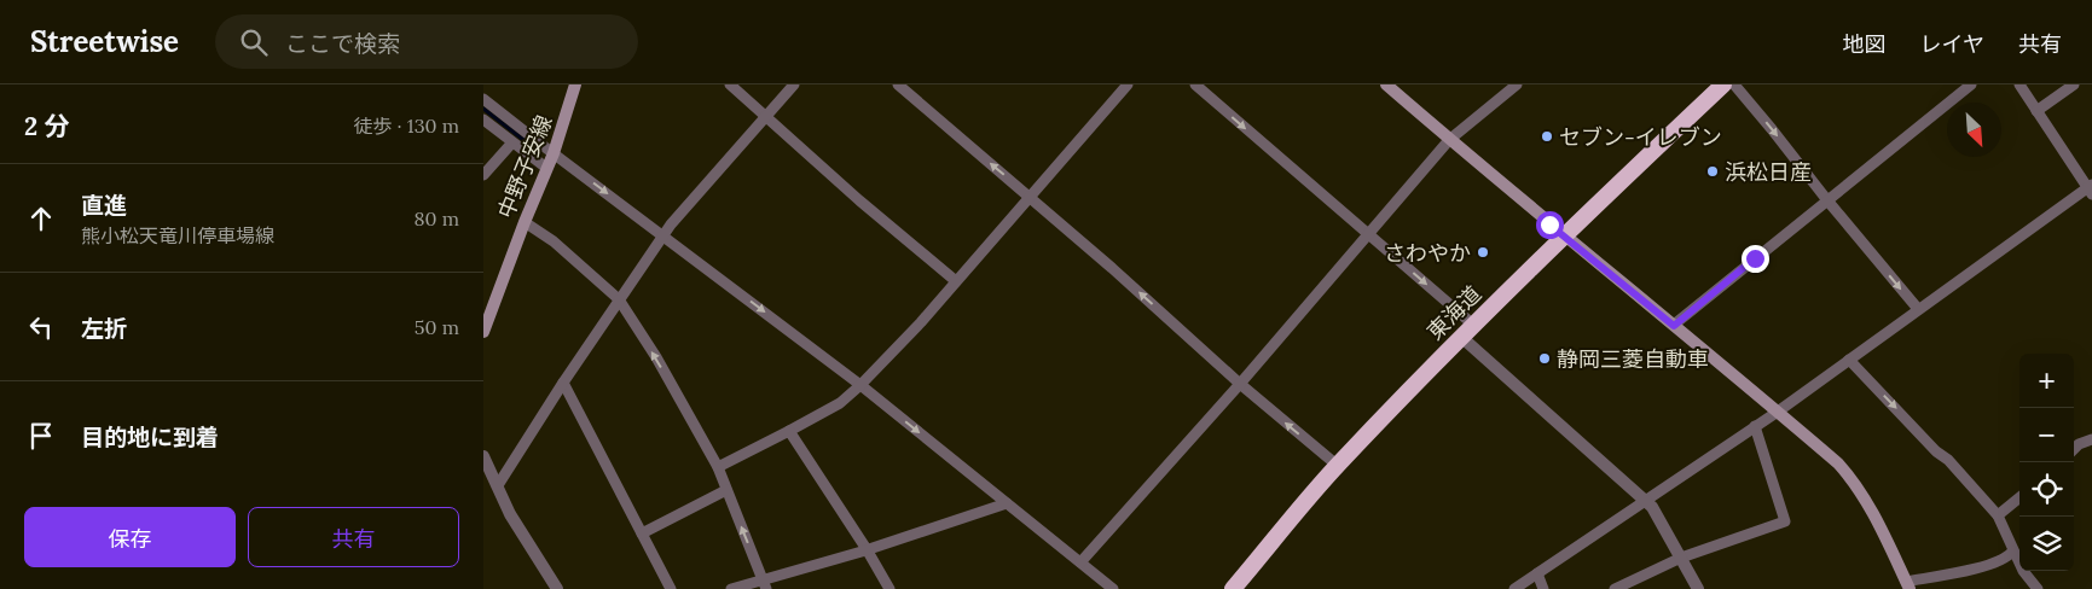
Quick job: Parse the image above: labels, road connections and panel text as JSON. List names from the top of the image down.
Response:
{
  "streets": {
    "highway": ["東海道"],
    "main road": ["中野子安線"]
  },
  "places": [
    "セブン-イレブン",
    "浜松日産",
    "さわやか",
    "静岡三菱自動車"
  ],
  "north": "bottom right",
  "page": {
    "header": "Streetwise",
    "search": "ここで検索",
    "nav": ["地図", "レイヤ", "共有"],
    "heading": ["2 分", "徒歩 · 130 m"],
    "list": [
      ["直進", "熊小松天竜川停車場線", "80 m"],
      ["左折", "50 m"],
      "目的地に到着"
    ],
    "map_buttons": ["+", "−"],
    "buttons": ["保存", "共有"]
  }
}
